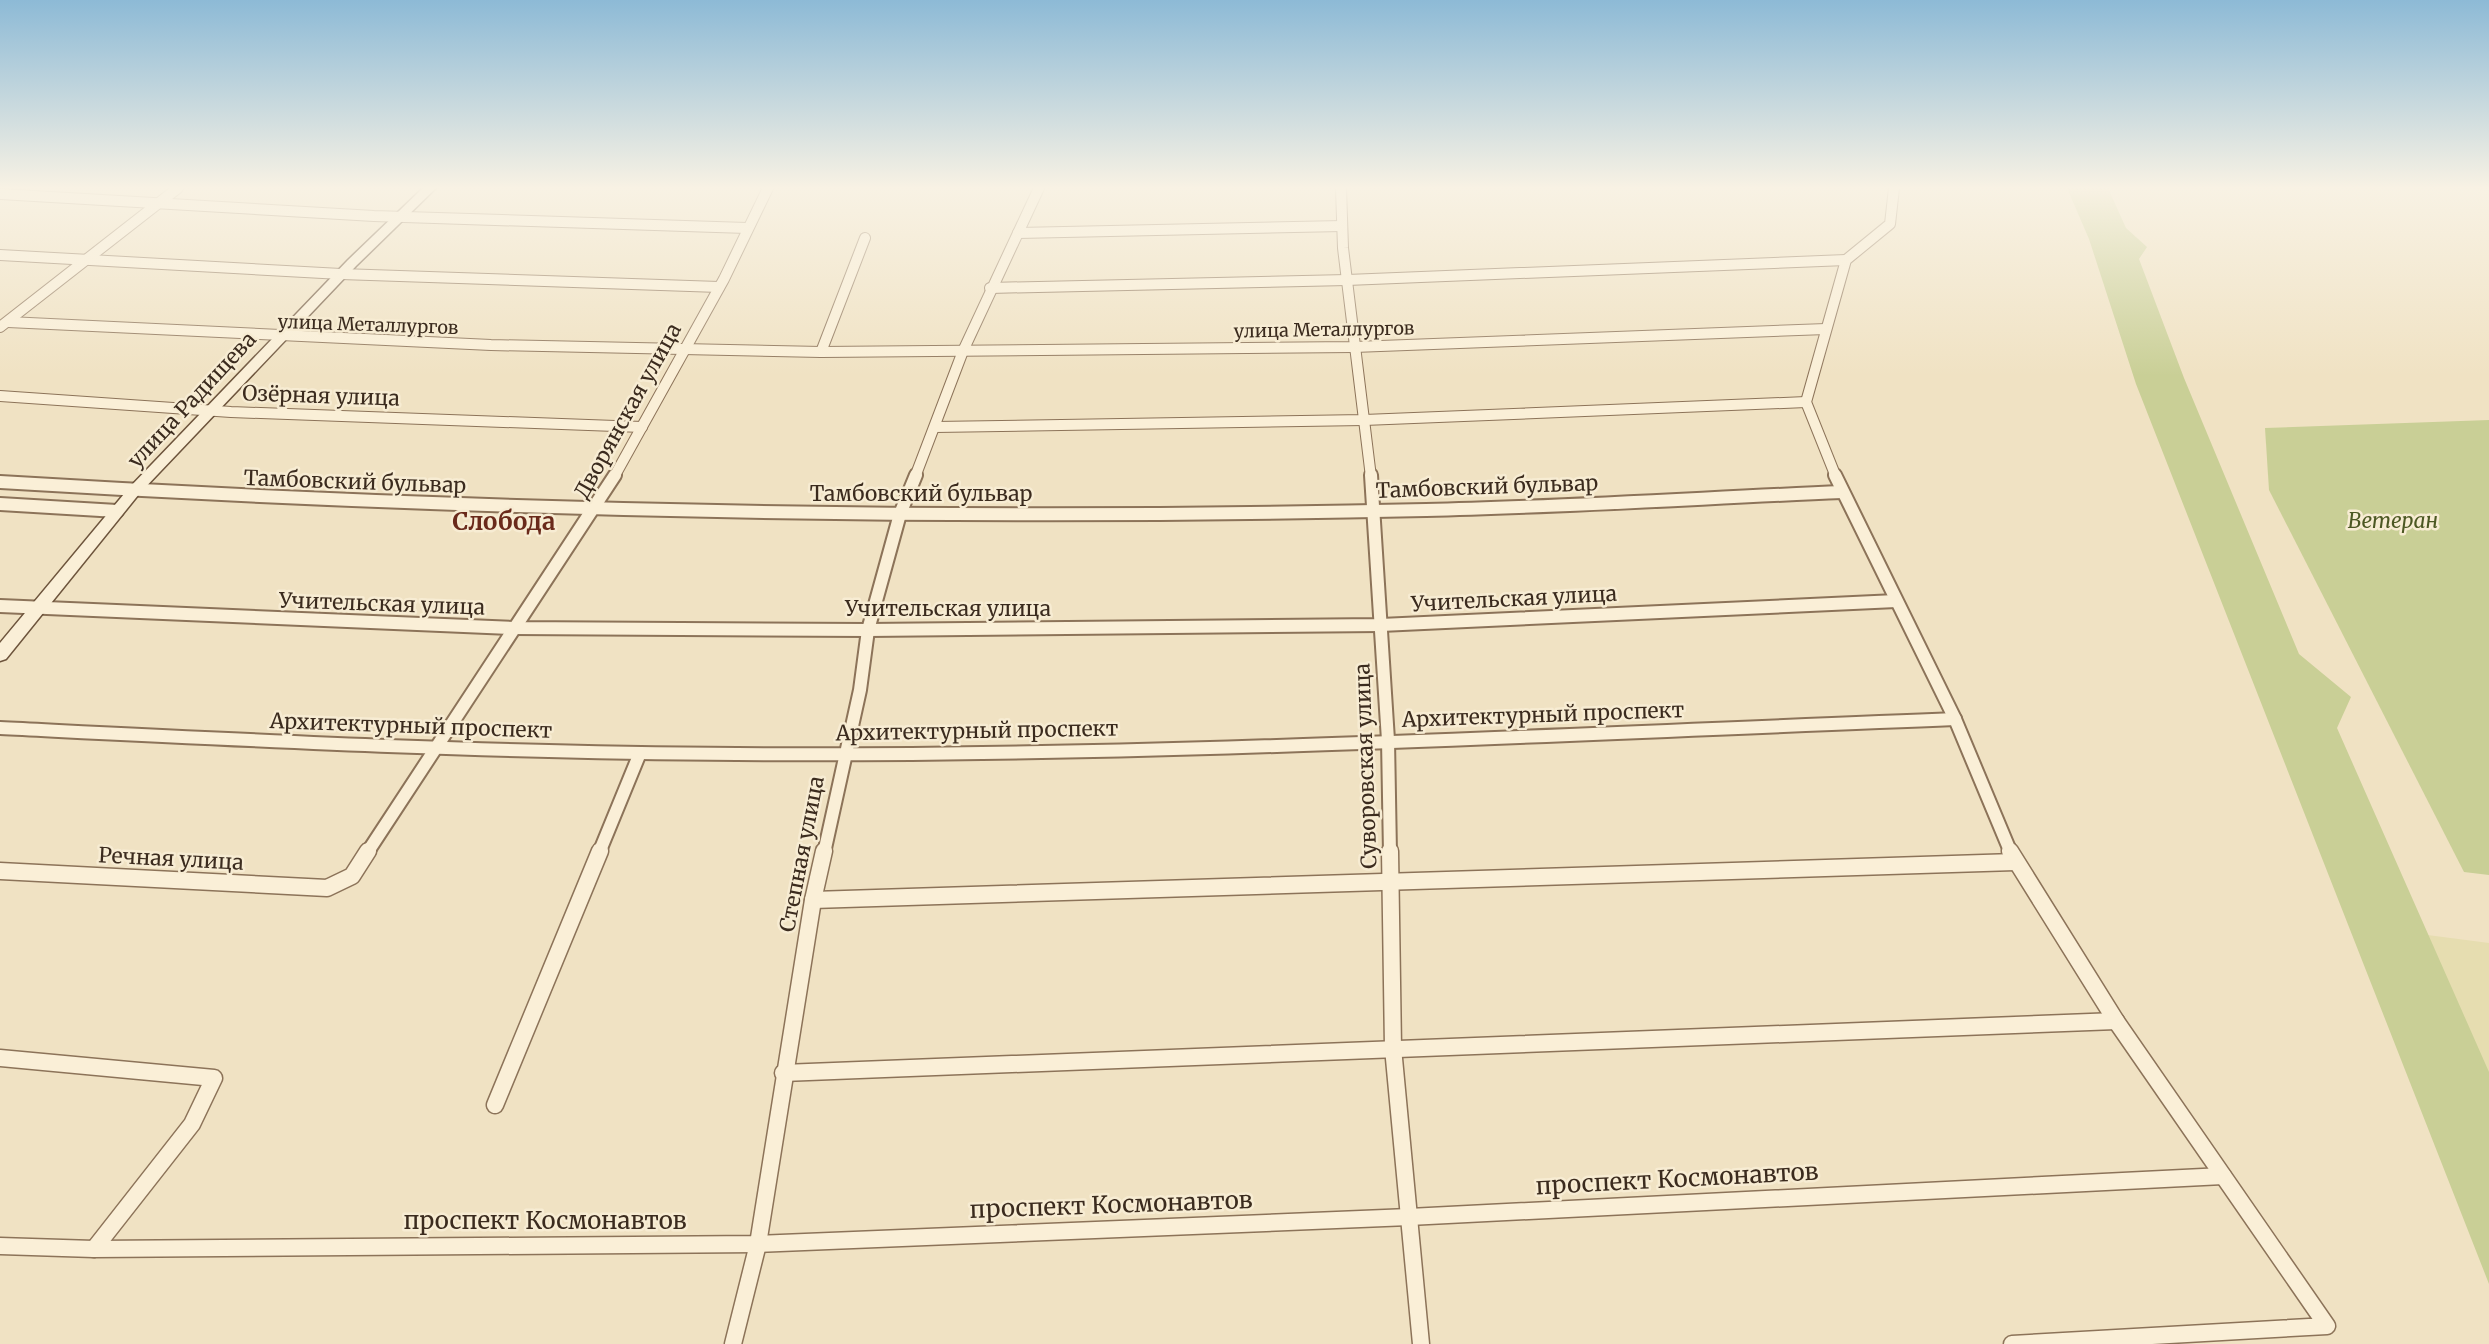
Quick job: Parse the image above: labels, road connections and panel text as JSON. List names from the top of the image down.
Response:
{
  "streets": {
    "street": [
      "улица Металлургов",
      "Озёрная улица",
      "улица Радищева",
      "Дворянская улица",
      "Тамбовский бульвар",
      "Учительская улица",
      "Архитектурный проспект",
      "Суворовская улица",
      "Степная улица",
      "Речная улица",
      "проспект Космонавтов"
    ]
  },
  "crossings": [
    ["улица Металлургов", "улица Радищева"],
    ["улица Металлургов", "Дворянская улица"],
    ["улица Металлургов", "Суворовская улица"],
    ["улица Металлургов", "Степная улица"],
    ["Озёрная улица", "улица Радищева"],
    ["Озёрная улица", "Дворянская улица"],
    ["улица Радищева", "Тамбовский бульвар"],
    ["улица Радищева", "Учительская улица"],
    ["Дворянская улица", "Тамбовский бульвар"],
    ["Дворянская улица", "Учительская улица"],
    ["Дворянская улица", "Архитектурный проспект"],
    ["Дворянская улица", "Речная улица"],
    ["Тамбовский бульвар", "Суворовская улица"],
    ["Тамбовский бульвар", "Степная улица"],
    ["Учительская улица", "Суворовская улица"],
    ["Учительская улица", "Степная улица"],
    ["Архитектурный проспект", "Суворовская улица"],
    ["Архитектурный проспект", "Степная улица"],
    ["Суворовская улица", "проспект Космонавтов"],
    ["Степная улица", "проспект Космонавтов"]
  ],
  "districts": ["Слобода"],
  "parks": ["Ветеран"]
}
